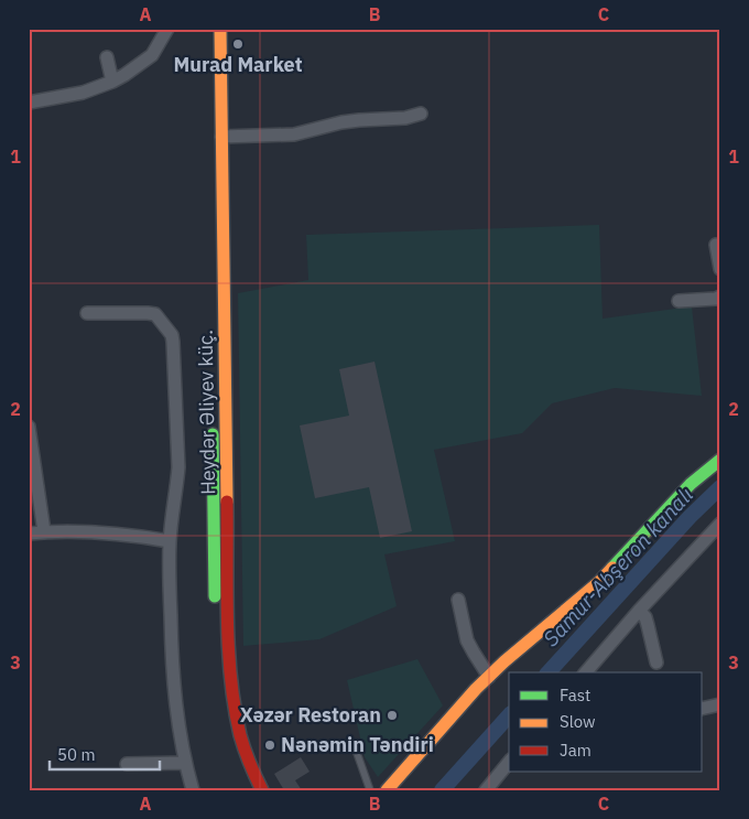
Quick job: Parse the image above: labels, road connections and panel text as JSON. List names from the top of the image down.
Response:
{
  "streets": {
    "main road": ["Heydər Əliyev küç."]
  },
  "water": ["Samur-Abşeron kanalı"],
  "places": ["Murad Market", "Xəzər Restoran", "Nənəmin Təndiri"],
  "legend": ["Fast", "Slow", "Jam"],
  "scale_bar": "50 m",
  "grid": {
    "columns": ["A", "B", "C"],
    "rows": ["1", "2", "3"]
  }
}
